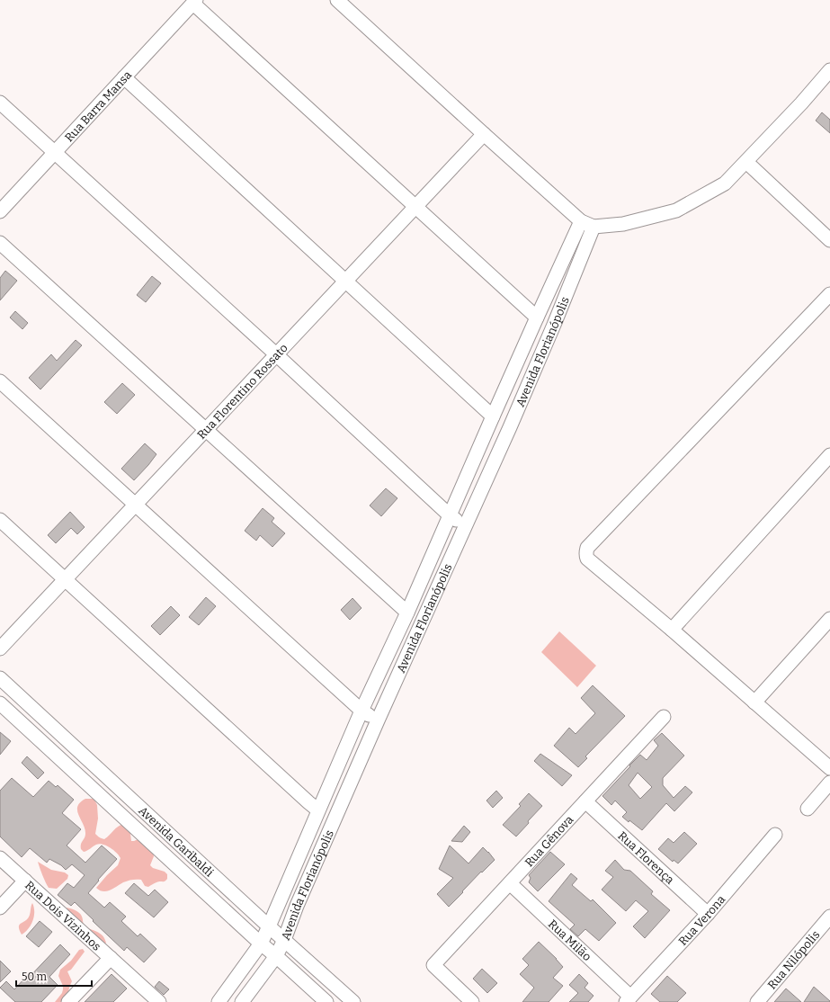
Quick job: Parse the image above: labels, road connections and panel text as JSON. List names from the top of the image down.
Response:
{
  "streets": {
    "street": [
      "Rua Barra Mansa",
      "Avenida Florianópolis",
      "Rua Florentino Rossato",
      "Avenida Garibaldi",
      "Rua Gênova",
      "Rua Florença",
      "Rua Dois Vizinhos",
      "Rua Verona",
      "Rua Milão",
      "Rua Nilópolis"
    ]
  },
  "crossings": [
    ["Avenida Florianópolis", "Avenida Garibaldi"],
    ["Rua Gênova", "Rua Florença"],
    ["Rua Gênova", "Rua Milão"],
    ["Rua Florença", "Rua Verona"],
    ["Rua Verona", "Rua Milão"]
  ],
  "scale_bar": "50 m"
}
